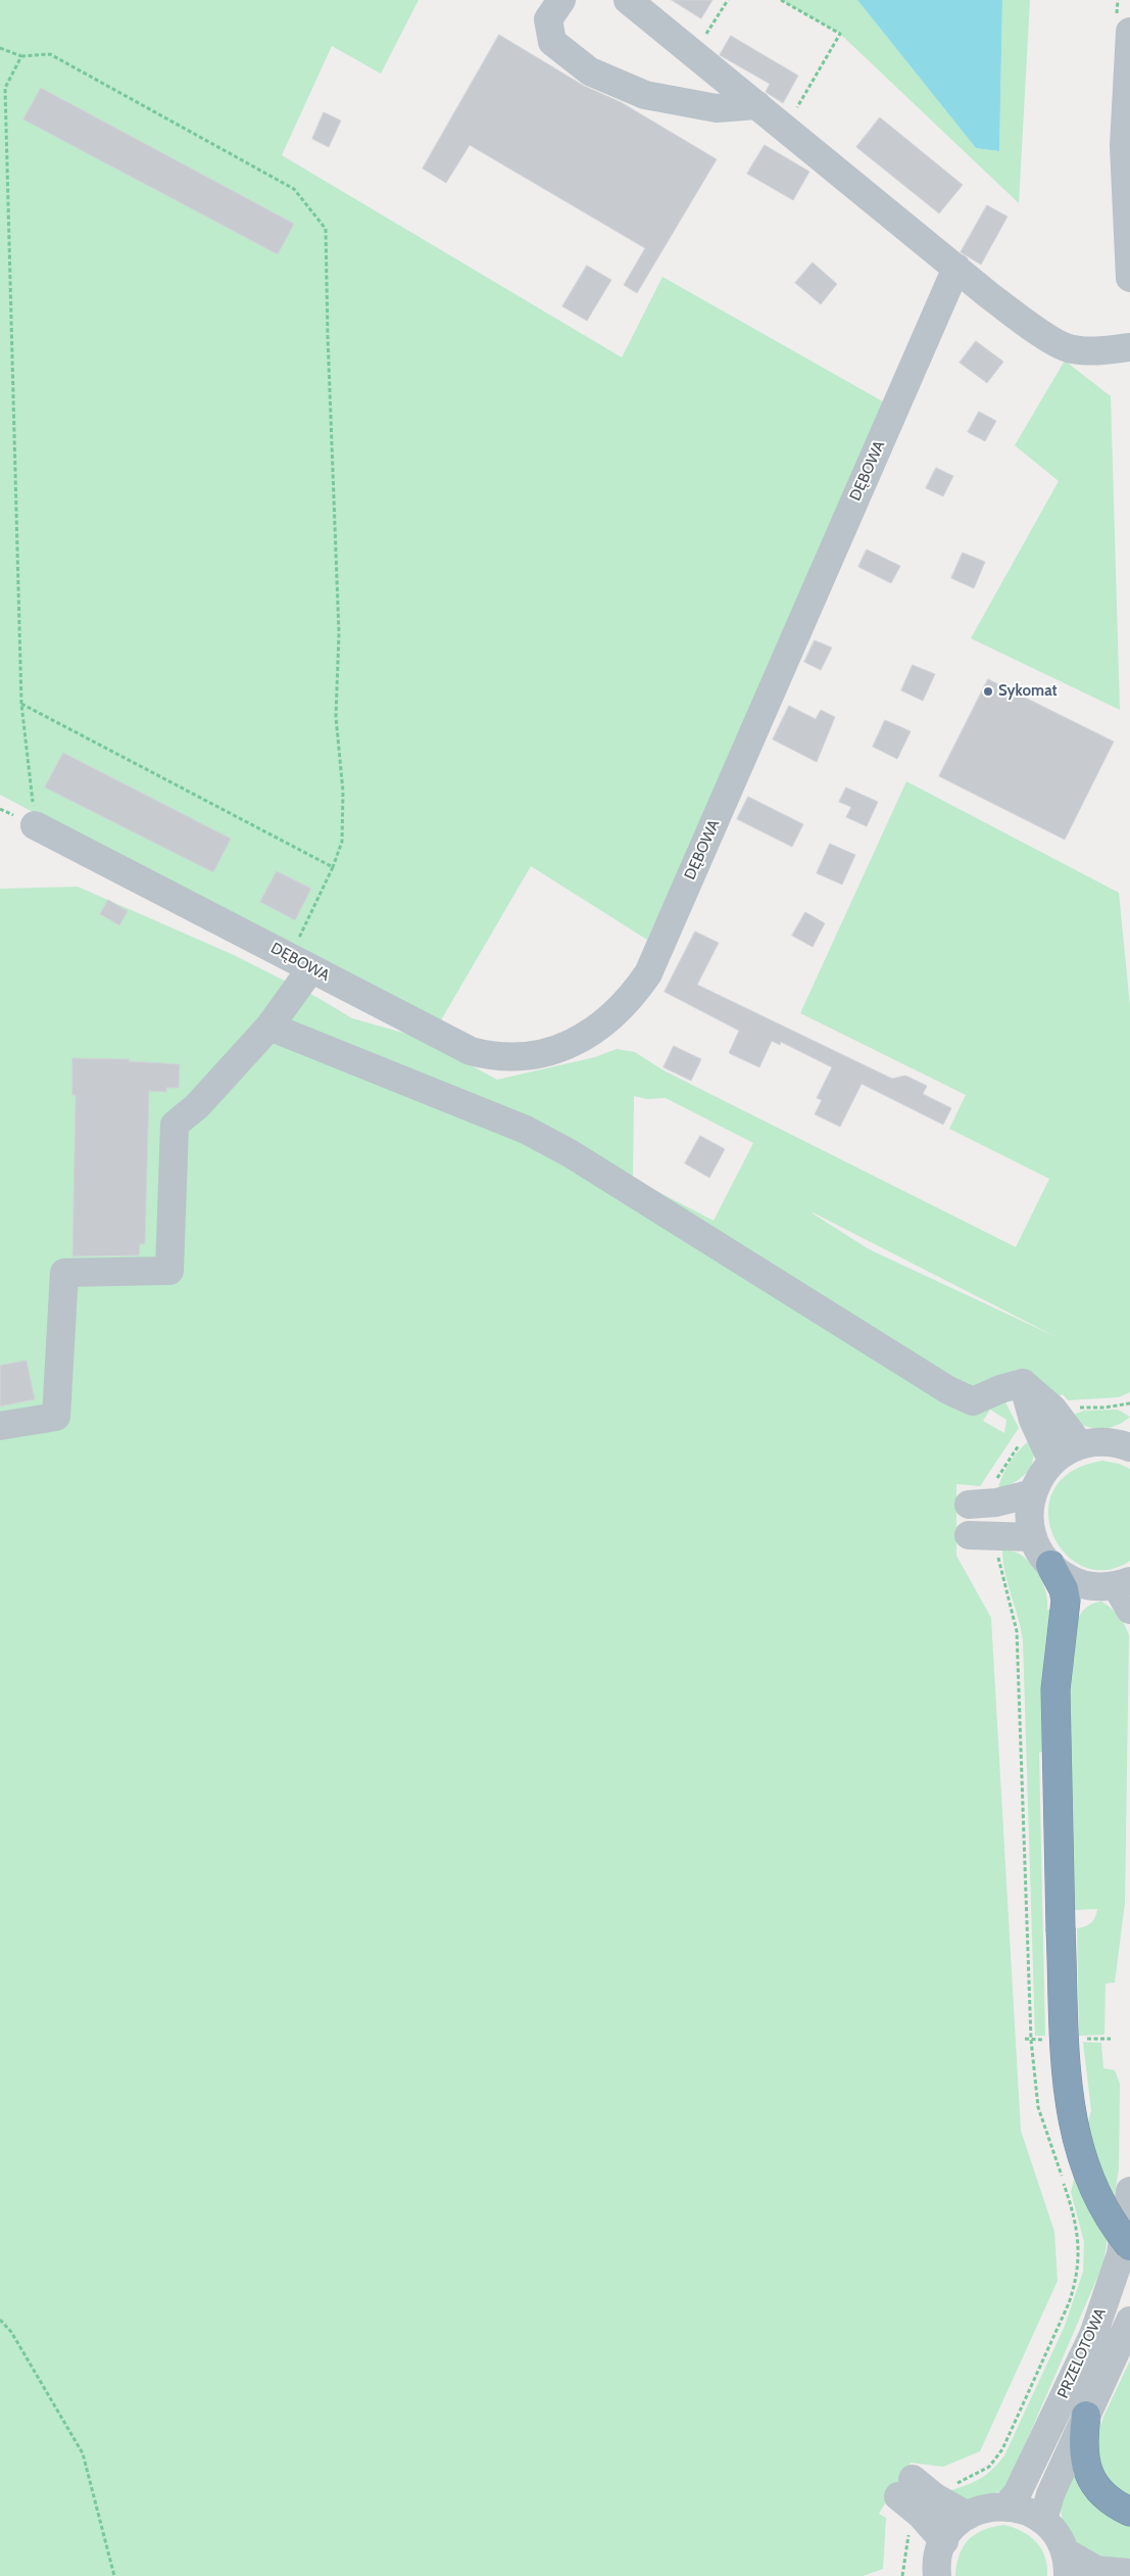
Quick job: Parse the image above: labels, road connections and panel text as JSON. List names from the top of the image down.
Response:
{
  "streets": {
    "street": ["DĘBOWA", "PRZELOTOWA"]
  },
  "places": ["Sykomat"]
}
